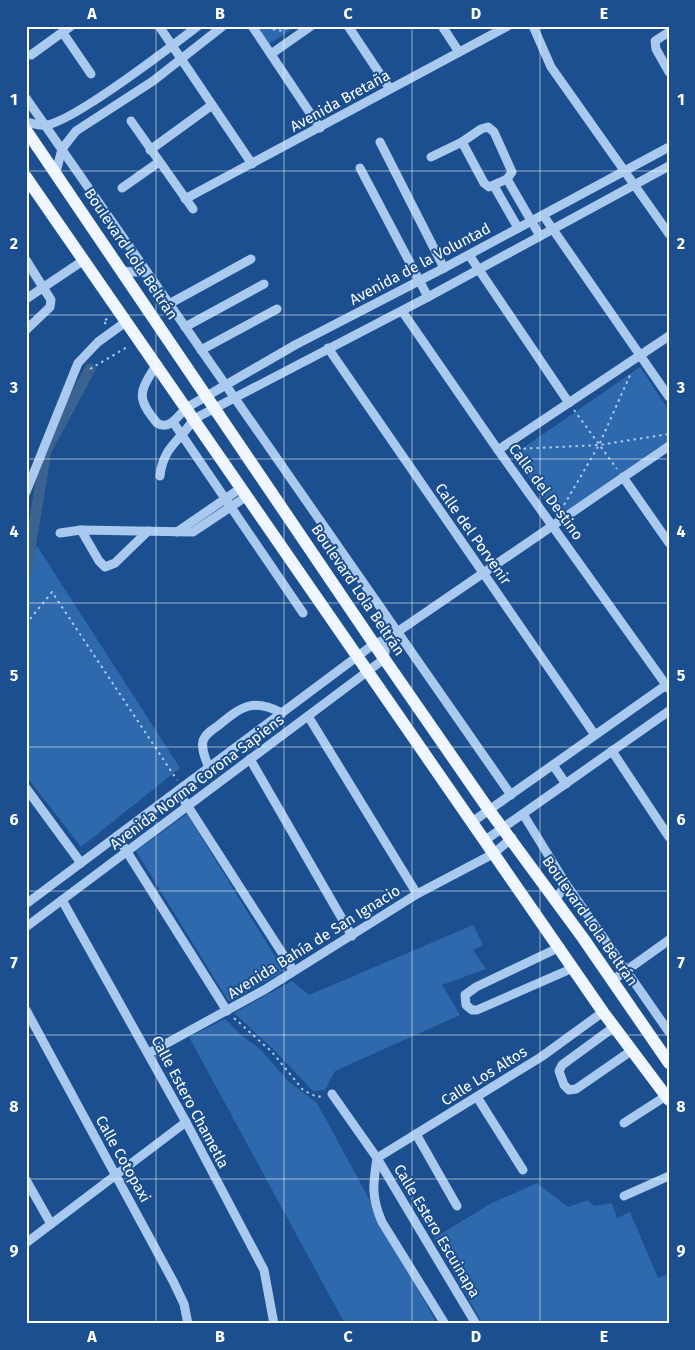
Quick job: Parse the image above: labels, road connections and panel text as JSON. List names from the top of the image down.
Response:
{
  "streets": {
    "main road": ["Boulevard Lola Beltrán"],
    "street": [
      "Avenida Bretaña",
      "Avenida de la Voluntad",
      "Calle del Destino",
      "Calle del Porvenir",
      "Avenida Norma Corona Sapiens",
      "Avenida Bahía de San Ignacio",
      "Calle Los Altos",
      "Calle Estero Chametla",
      "Calle Cotopaxi",
      "Calle Estero Escuinapa"
    ]
  },
  "crossings": [
    ["Boulevard Lola Beltrán", "Avenida de la Voluntad"],
    ["Boulevard Lola Beltrán", "Avenida Norma Corona Sapiens"],
    ["Boulevard Lola Beltrán", "Avenida Bahía de San Ignacio"],
    ["Calle del Destino", "Avenida Norma Corona Sapiens"],
    ["Calle del Porvenir", "Avenida Norma Corona Sapiens"],
    ["Avenida Norma Corona Sapiens", "Calle Estero Chametla"],
    ["Avenida Bahía de San Ignacio", "Calle Estero Chametla"],
    ["Calle Los Altos", "Calle Estero Escuinapa"]
  ],
  "grid": {
    "columns": [
      "A",
      "B",
      "C",
      "D",
      "E"
    ],
    "rows": [
      "1",
      "2",
      "3",
      "4",
      "5",
      "6",
      "7",
      "8",
      "9"
    ]
  }
}
